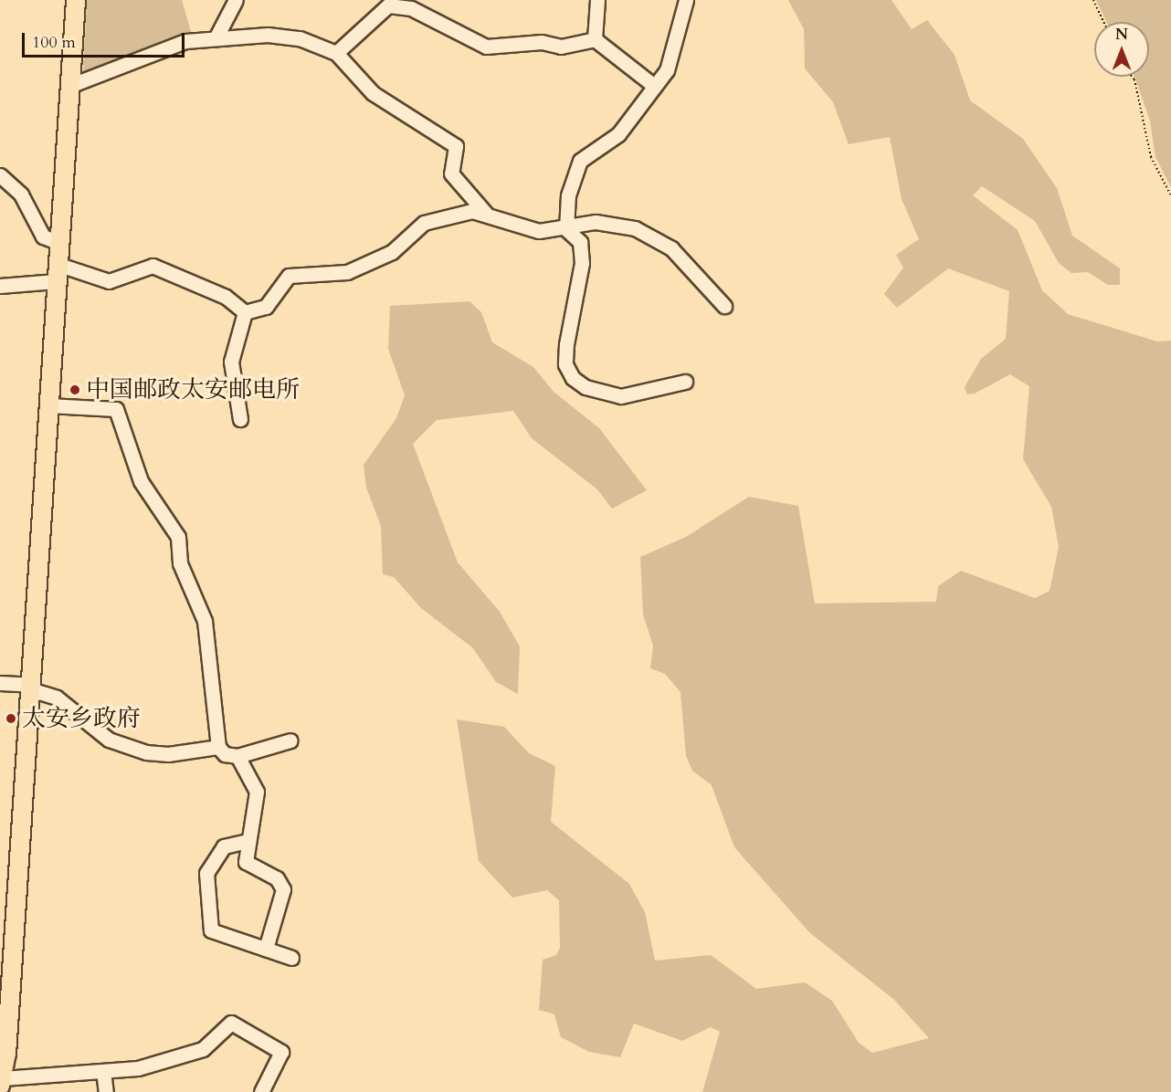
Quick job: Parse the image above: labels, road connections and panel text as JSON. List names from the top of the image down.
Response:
{
  "places": ["中国邮政太安邮电所", "太安乡政府"],
  "scale_bar": "100 m",
  "north": "top"
}
